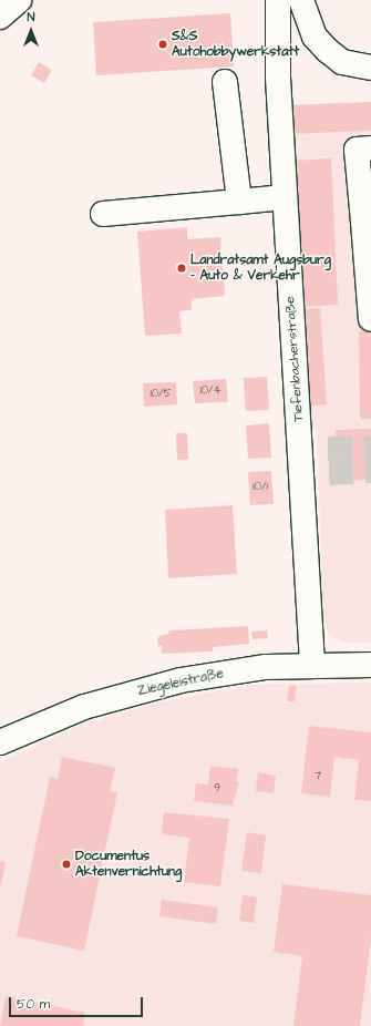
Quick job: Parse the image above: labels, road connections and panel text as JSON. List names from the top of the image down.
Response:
{
  "streets": {
    "main road": ["Tiefenbacherstraße", "Ziegeleistraße"]
  },
  "crossings": [
    ["Tiefenbacherstraße", "Ziegeleistraße"]
  ],
  "places": ["S&S Autohobbywerkstatt", "Landratsamt Augsburg - Auto & Verkehr", "Documentus Aktenvernichtung"],
  "house_numbers": [
    "10/4",
    "10/5",
    "10/1",
    "7",
    "9"
  ],
  "scale_bar": "50 m",
  "north": "top"
}
